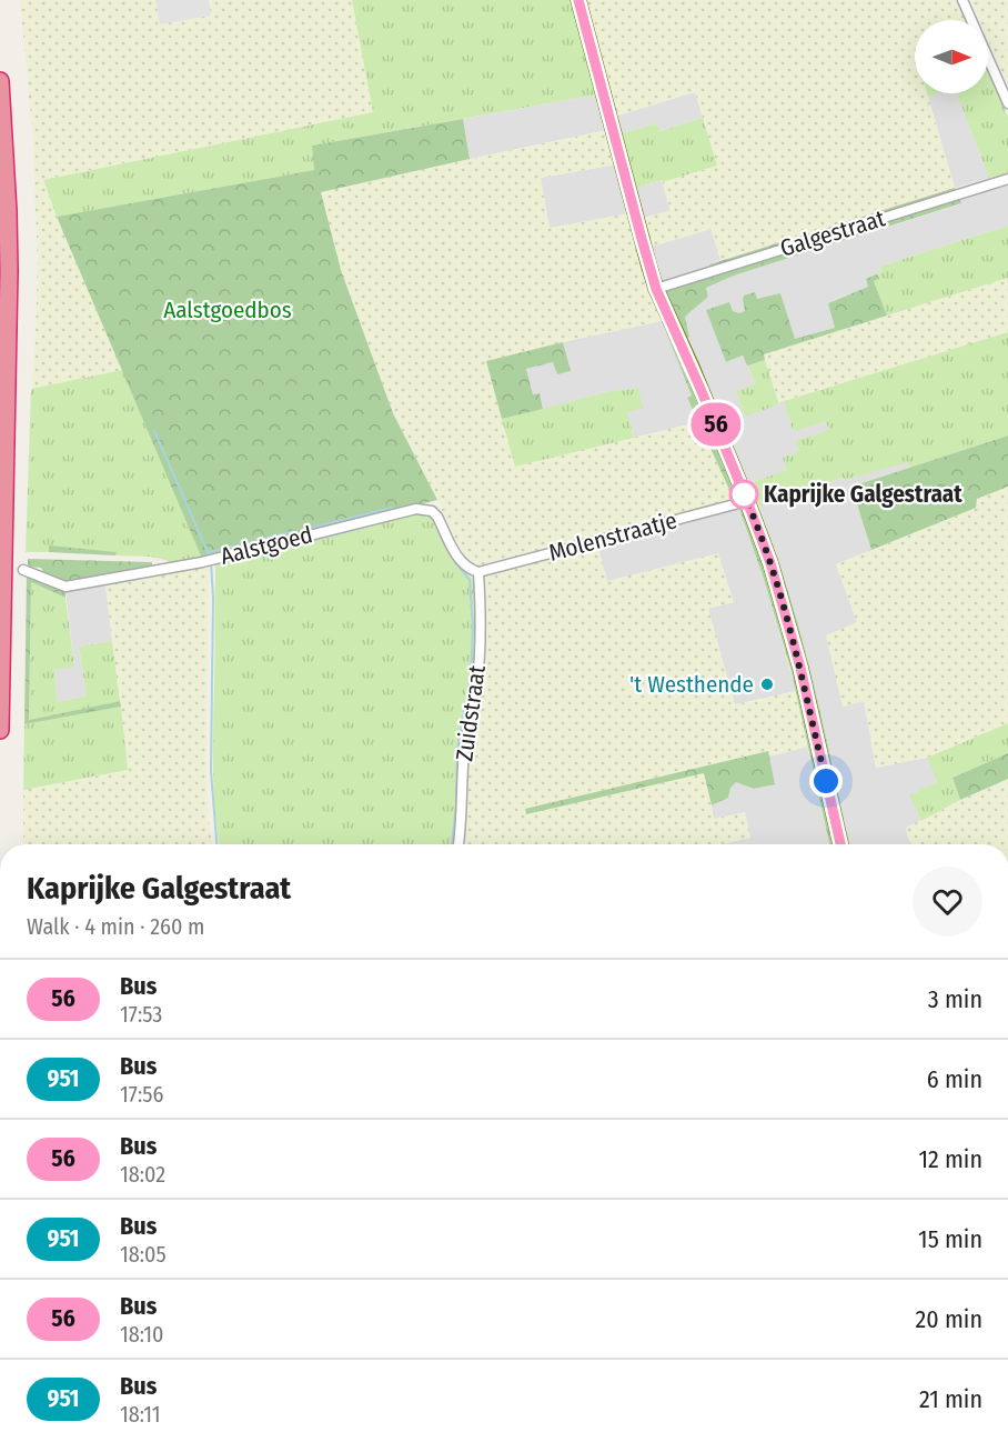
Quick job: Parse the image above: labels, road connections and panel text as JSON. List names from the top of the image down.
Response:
{
  "streets": {
    "street": [
      "Galgestraat",
      "Molenstraatje",
      "Aalstgoed",
      "Zuidstraat"
    ]
  },
  "crossings": [
    ["Molenstraatje", "Aalstgoed"],
    ["Molenstraatje", "Zuidstraat"],
    ["Aalstgoed", "Zuidstraat"]
  ],
  "parks": ["Aalstgoedbos"],
  "places": ["Kaprijke Galgestraat", "'t Westhende"],
  "lines": ["bus line 56"],
  "north": "right",
  "page": {
    "on_map": "56",
    "heading": ["Kaprijke Galgestraat", "Walk · 4 min · 260 m"],
    "list": [
      {
        "mark": "56",
        "name": "Bus",
        "note": "17:53",
        "value": "3 min"
      },
      {
        "mark": "951",
        "name": "Bus",
        "note": "17:56",
        "value": "6 min"
      },
      {
        "mark": "56",
        "name": "Bus",
        "note": "18:02",
        "value": "12 min"
      },
      {
        "mark": "951",
        "name": "Bus",
        "note": "18:05",
        "value": "15 min"
      },
      {
        "mark": "56",
        "name": "Bus",
        "note": "18:10",
        "value": "20 min"
      },
      {
        "mark": "951",
        "name": "Bus",
        "note": "18:11",
        "value": "21 min"
      }
    ]
  }
}
